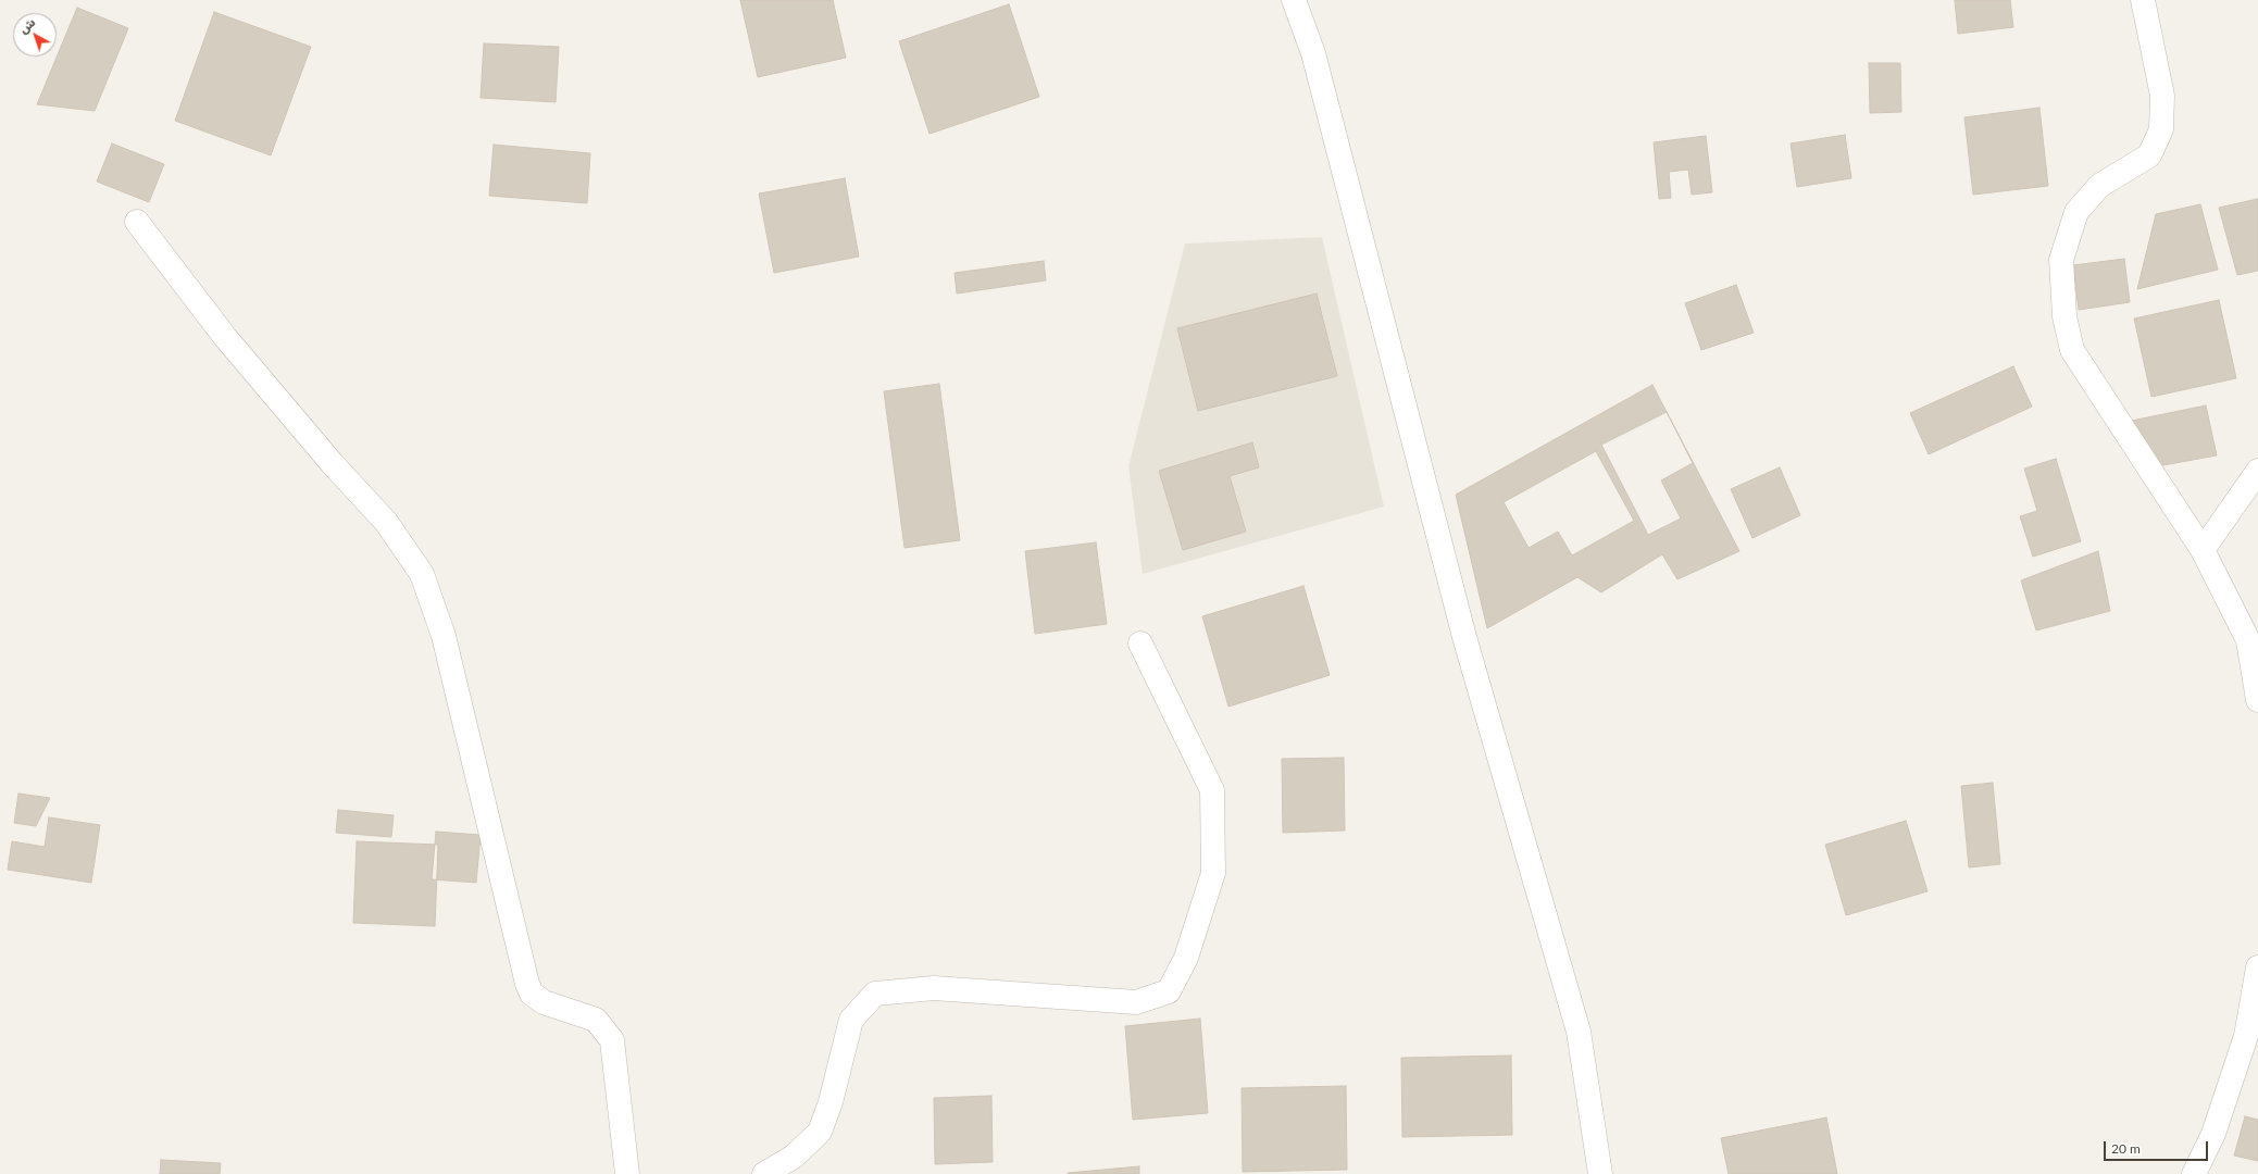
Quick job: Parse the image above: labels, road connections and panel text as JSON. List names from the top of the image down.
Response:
{
  "scale_bar": "20 m",
  "north": "top left"
}
